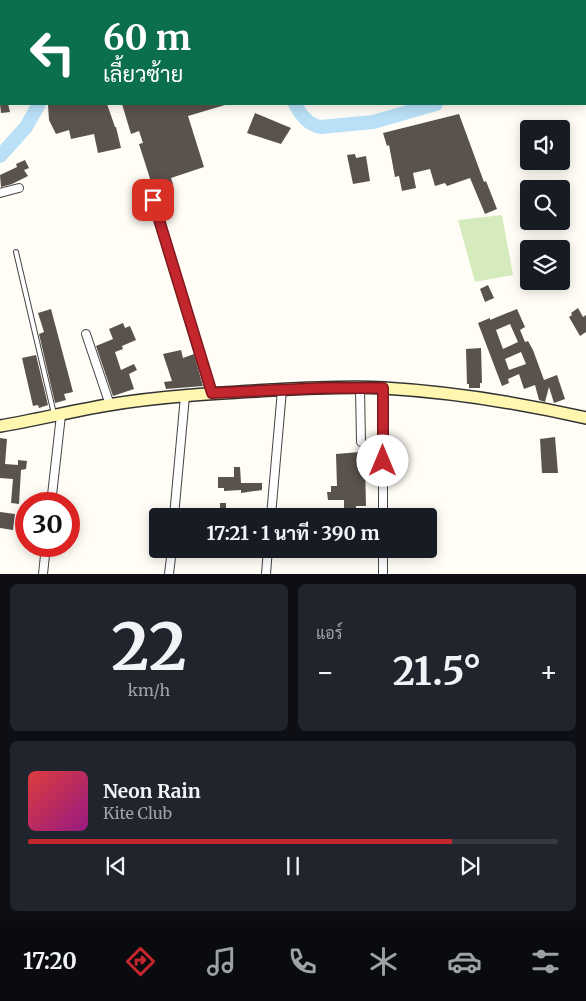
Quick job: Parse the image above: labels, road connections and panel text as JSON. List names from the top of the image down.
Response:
{
  "page": {
    "turn": ["60 m", "เลี้ยวซ้าย"],
    "limit": "30",
    "trip": "17:21 · 1 นาที · 390 m",
    "tile": [
      ["22", "km/h"],
      "แอร์"
    ],
    "heat": ["−", "21.5°", "+"],
    "song": ["Neon Rain", "Kite Club"],
    "tabs": "17:20"
  }
}
